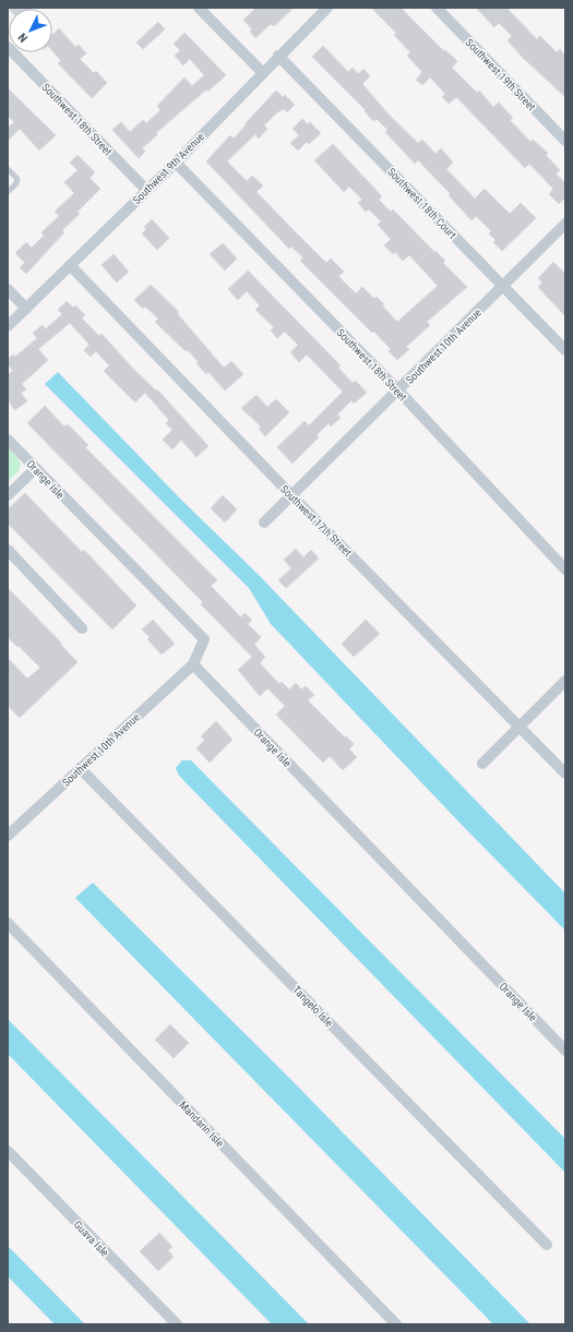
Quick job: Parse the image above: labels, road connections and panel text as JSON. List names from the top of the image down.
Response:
{
  "streets": {
    "street": [
      "Southwest 19th Street",
      "Southwest 18th Street",
      "Southwest 9th Avenue",
      "Southwest 18th Court",
      "Southwest 10th Avenue",
      "Orange Isle",
      "Southwest 17th Street",
      "Tangelo Isle",
      "Mandarin Isle",
      "Guava Isle"
    ]
  },
  "crossings": [
    ["Southwest 18th Street", "Southwest 9th Avenue"],
    ["Southwest 18th Street", "Southwest 10th Avenue"],
    ["Southwest 9th Avenue", "Southwest 18th Court"],
    ["Southwest 9th Avenue", "Southwest 17th Street"],
    ["Southwest 18th Court", "Southwest 10th Avenue"],
    ["Southwest 10th Avenue", "Orange Isle"],
    ["Southwest 10th Avenue", "Southwest 17th Street"],
    ["Southwest 10th Avenue", "Tangelo Isle"]
  ],
  "north": "bottom left"
}
